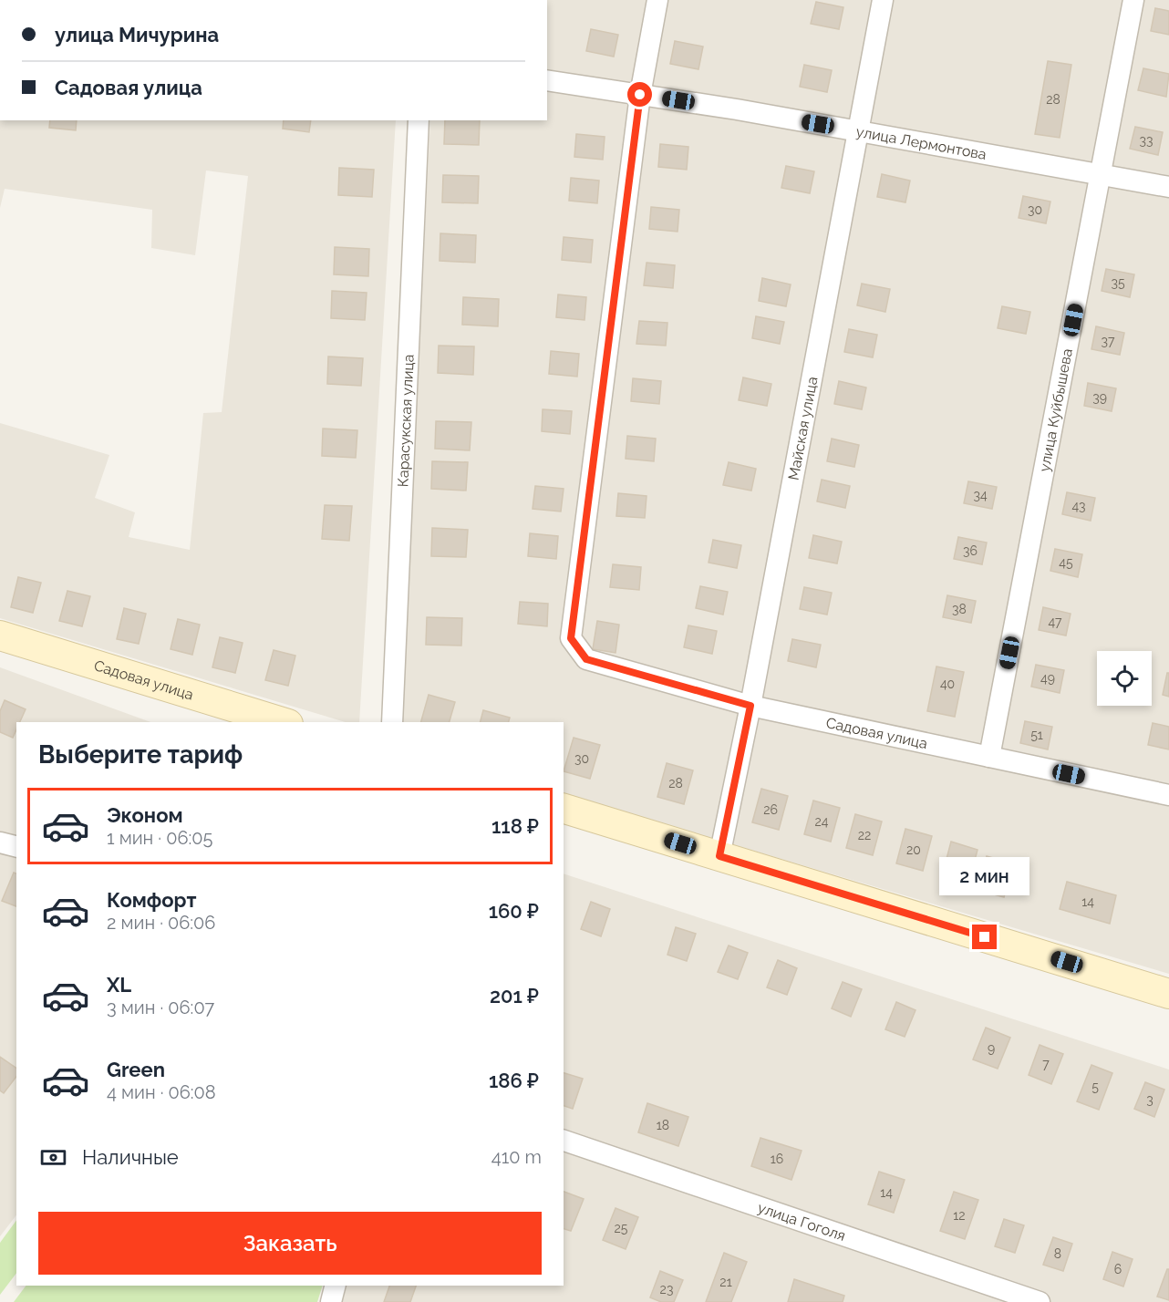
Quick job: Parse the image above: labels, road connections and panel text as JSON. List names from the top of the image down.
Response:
{
  "streets": {
    "street": [
      "улица Лермонтова",
      "улица Куйбышева",
      "Карасукская улица",
      "Майская улица",
      "Садовая улица",
      "улица Гоголя"
    ]
  },
  "crossings": [
    ["улица Лермонтова", "улица Куйбышева"],
    ["улица Лермонтова", "Майская улица"],
    ["улица Лермонтова", "Садовая улица"],
    ["улица Куйбышева", "Садовая улица"],
    ["Майская улица", "Садовая улица"]
  ],
  "house_numbers": [
    "28",
    "33",
    "30",
    "35",
    "37",
    "39",
    "34",
    "43",
    "36",
    "45",
    "38",
    "47",
    "49",
    "40",
    "51",
    "30",
    "28",
    "26",
    "24",
    "22",
    "20",
    "14",
    "9",
    "7",
    "5",
    "3",
    "18",
    "16",
    "14",
    "12",
    "25",
    "8",
    "6",
    "21",
    "23"
  ],
  "page": {
    "banner": ["улица Мичурина", "Садовая улица"],
    "heading": "Выберите тариф",
    "list": [
      {
        "name": "Эконом",
        "note": "1 мин · 06:05",
        "value": "118 ₽"
      },
      {
        "name": "Комфорт",
        "note": "2 мин · 06:06",
        "value": "160 ₽"
      },
      {
        "name": "XL",
        "note": "3 мин · 06:07",
        "value": "201 ₽"
      },
      {
        "name": "Green",
        "note": "4 мин · 06:08",
        "value": "186 ₽"
      }
    ],
    "bubble": "2 мин",
    "pay": ["Наличные", "410 m"],
    "buttons": "Заказать"
  }
}
